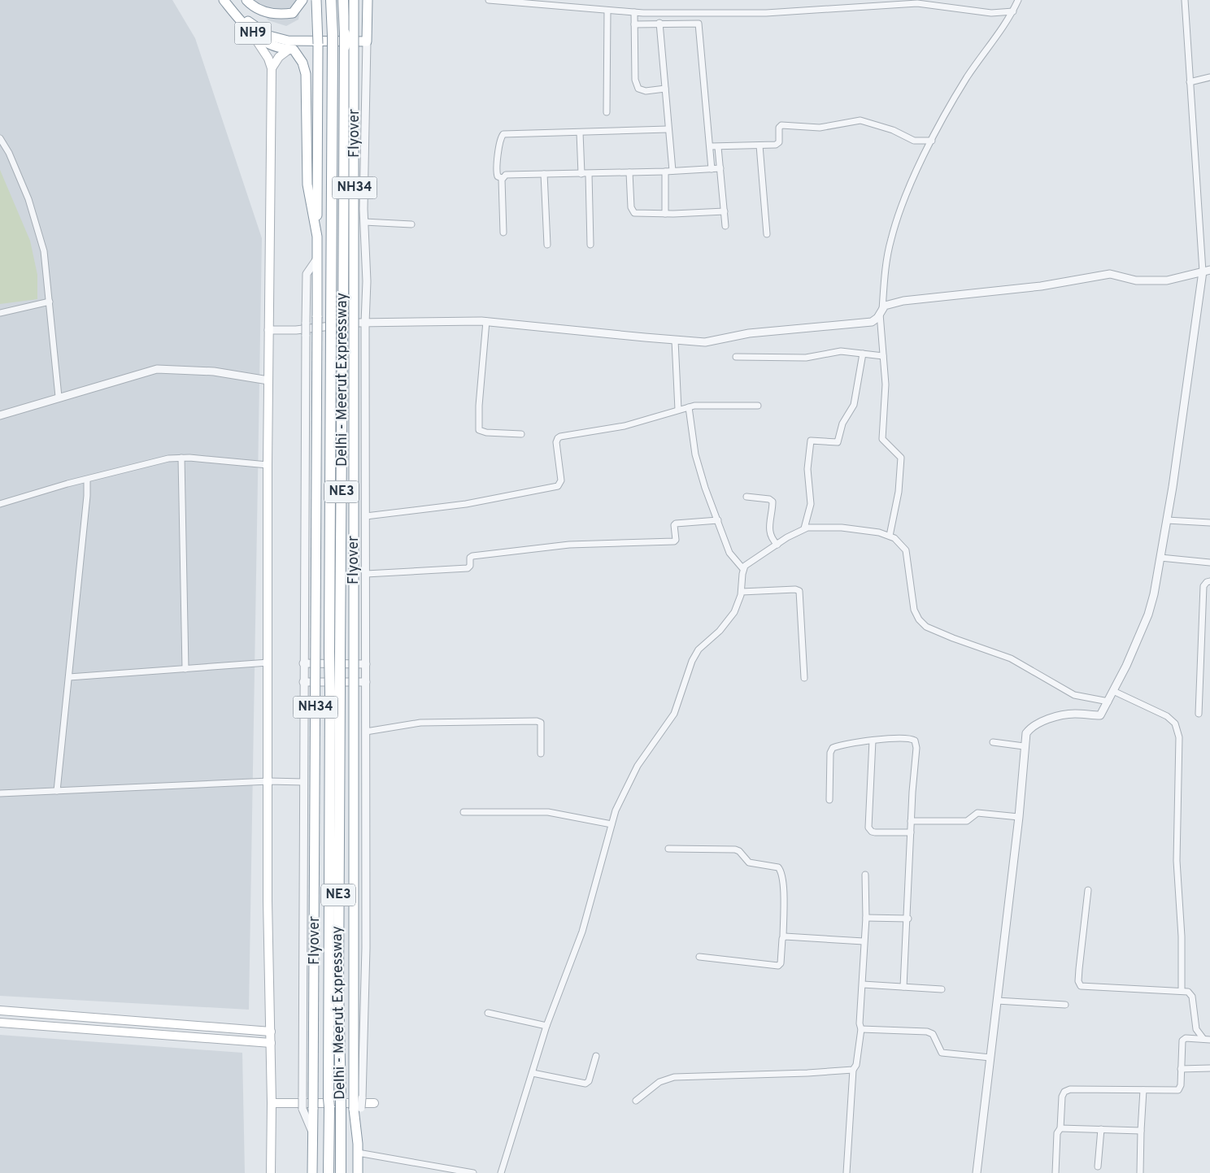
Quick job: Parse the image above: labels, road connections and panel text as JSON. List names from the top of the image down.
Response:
{
  "streets": {
    "highway": [
      "NH9",
      "Flyover",
      "NH34",
      "Delhi - Meerut Expressway",
      "NE3"
    ]
  },
  "crossings": [
    ["NH9", "NH34"],
    ["Flyover", "NH34"]
  ]
}
